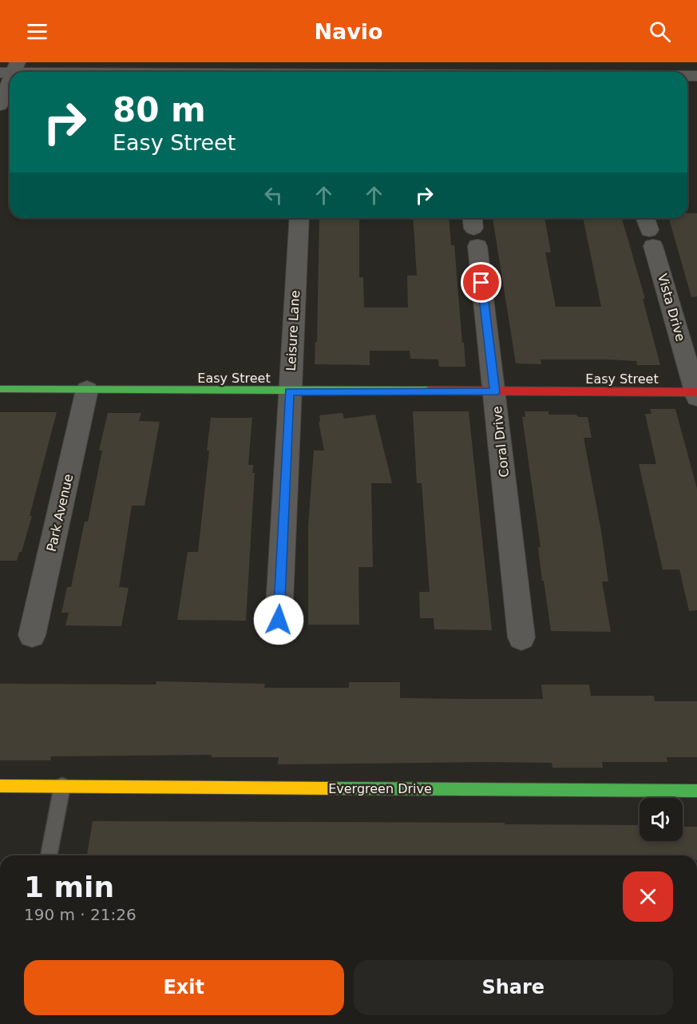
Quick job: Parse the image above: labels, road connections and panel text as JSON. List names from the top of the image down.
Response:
{
  "streets": {
    "street": [
      "Vista Drive",
      "Leisure Lane",
      "Easy Street",
      "Coral Drive",
      "Park Avenue",
      "Evergreen Drive"
    ]
  },
  "crossings": [
    ["Vista Drive", "Easy Street"],
    ["Leisure Lane", "Easy Street"],
    ["Easy Street", "Coral Drive"],
    ["Easy Street", "Park Avenue"]
  ],
  "page": {
    "header": "Navio",
    "turn": ["80 m", "Easy Street"],
    "heading": ["1 min", "190 m · 21:26"],
    "buttons": ["Exit", "Share"]
  }
}
